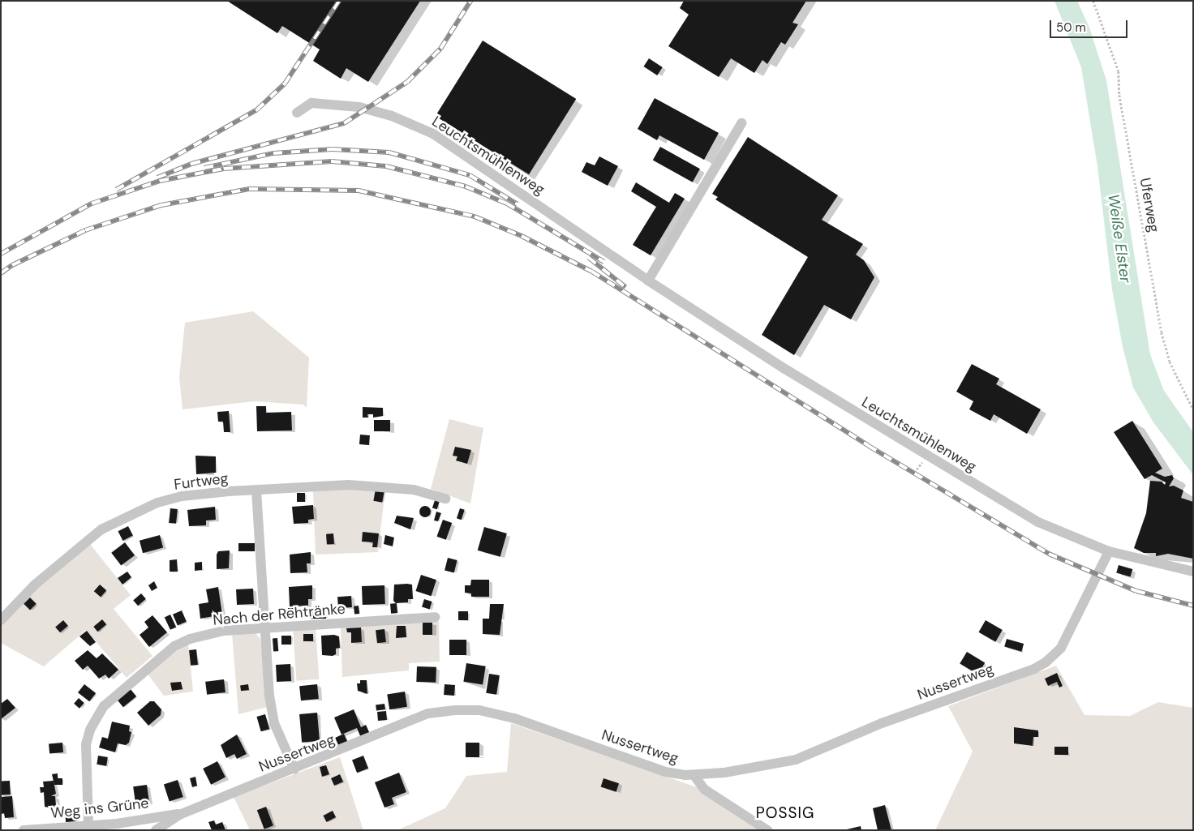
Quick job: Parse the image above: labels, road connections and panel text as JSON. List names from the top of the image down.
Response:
{
  "streets": {
    "street": [
      "Leuchtsmühlenweg",
      "Furtweg",
      "Nach der Rehtränke",
      "Nussertweg",
      "Weg ins Grüne"
    ],
    "path": ["Uferweg"]
  },
  "crossings": [
    ["Leuchtsmühlenweg", "Nussertweg"],
    ["Nach der Rehtränke", "Weg ins Grüne"],
    ["Nussertweg", "Weg ins Grüne"]
  ],
  "districts": ["POSSIG"],
  "water": ["Weiße Elster"],
  "scale_bar": "50 m"
}
